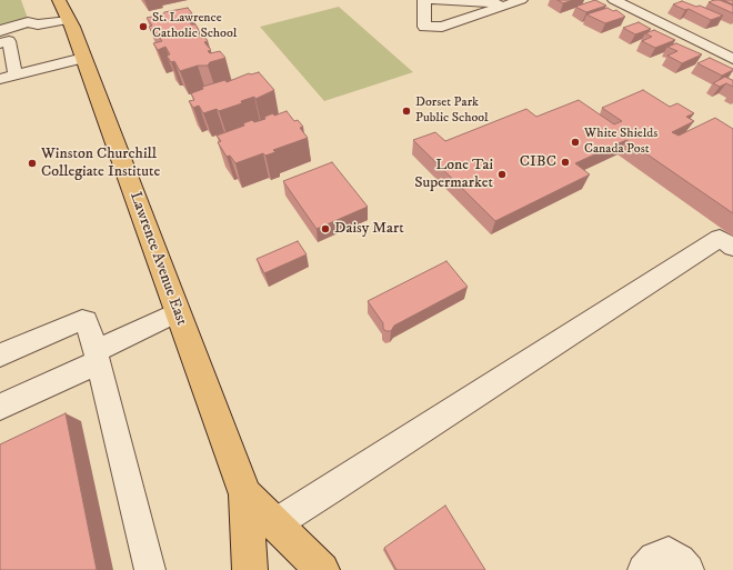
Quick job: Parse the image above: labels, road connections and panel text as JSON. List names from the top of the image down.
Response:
{
  "streets": {
    "main road": ["Lawrence Avenue East"]
  },
  "places": [
    "St. Lawrence Catholic School",
    "Dorset Park Public School",
    "White Shields Canada Post",
    "CIBC",
    "Winston Churchill Collegiate Institute",
    "Lone Tai Supermarket",
    "Daisy Mart"
  ]
}
